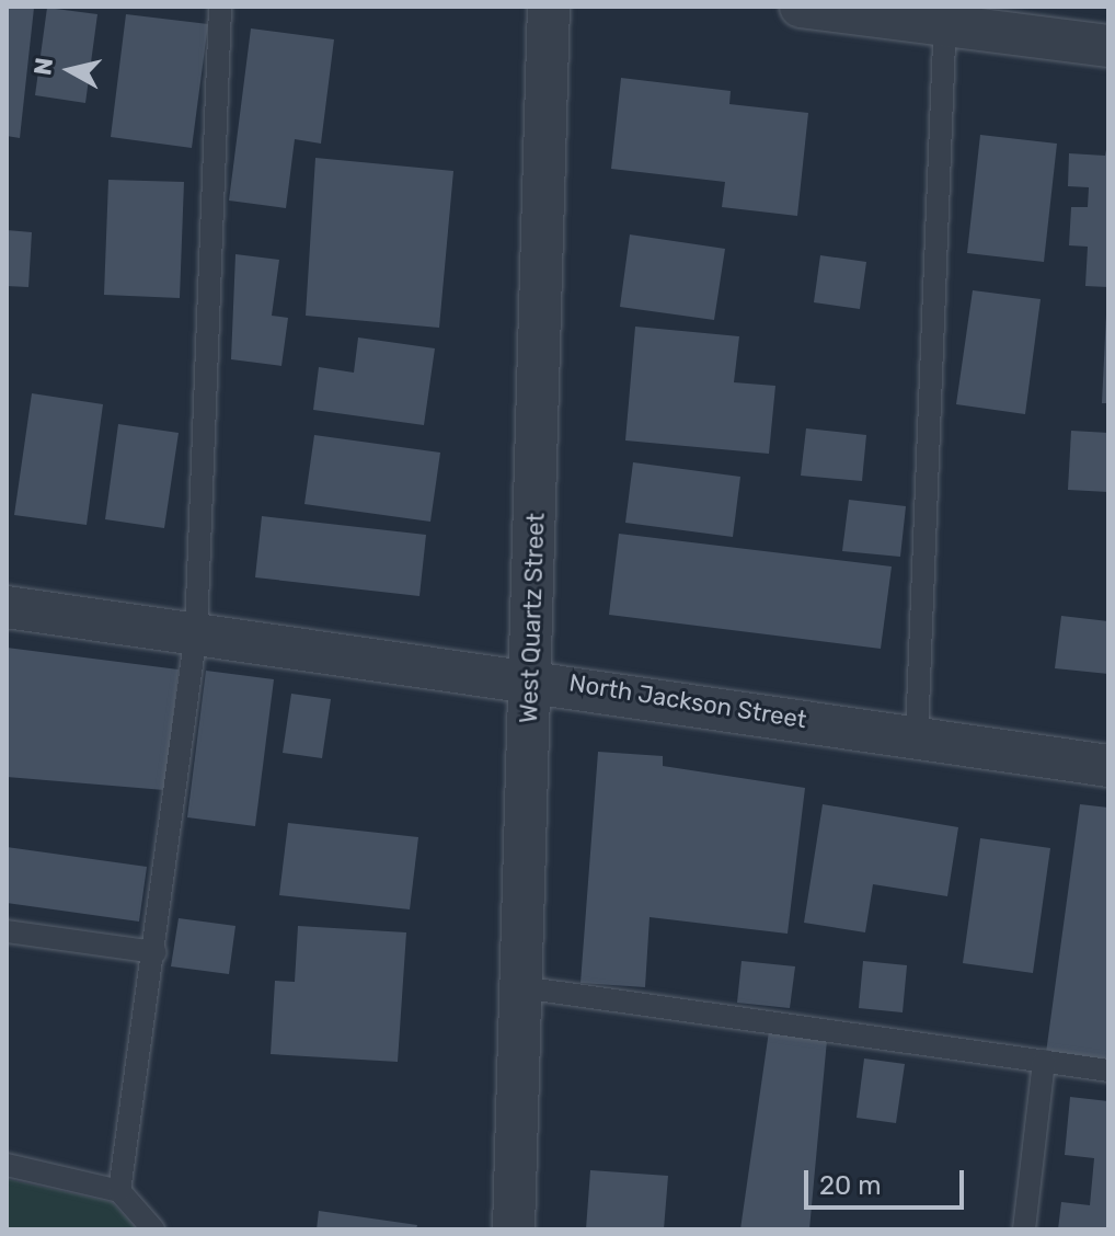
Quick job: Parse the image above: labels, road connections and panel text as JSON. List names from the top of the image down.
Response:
{
  "streets": {
    "street": ["West Quartz Street", "North Jackson Street"]
  },
  "crossings": [
    ["West Quartz Street", "North Jackson Street"]
  ],
  "scale_bar": "20 m",
  "north": "left"
}
